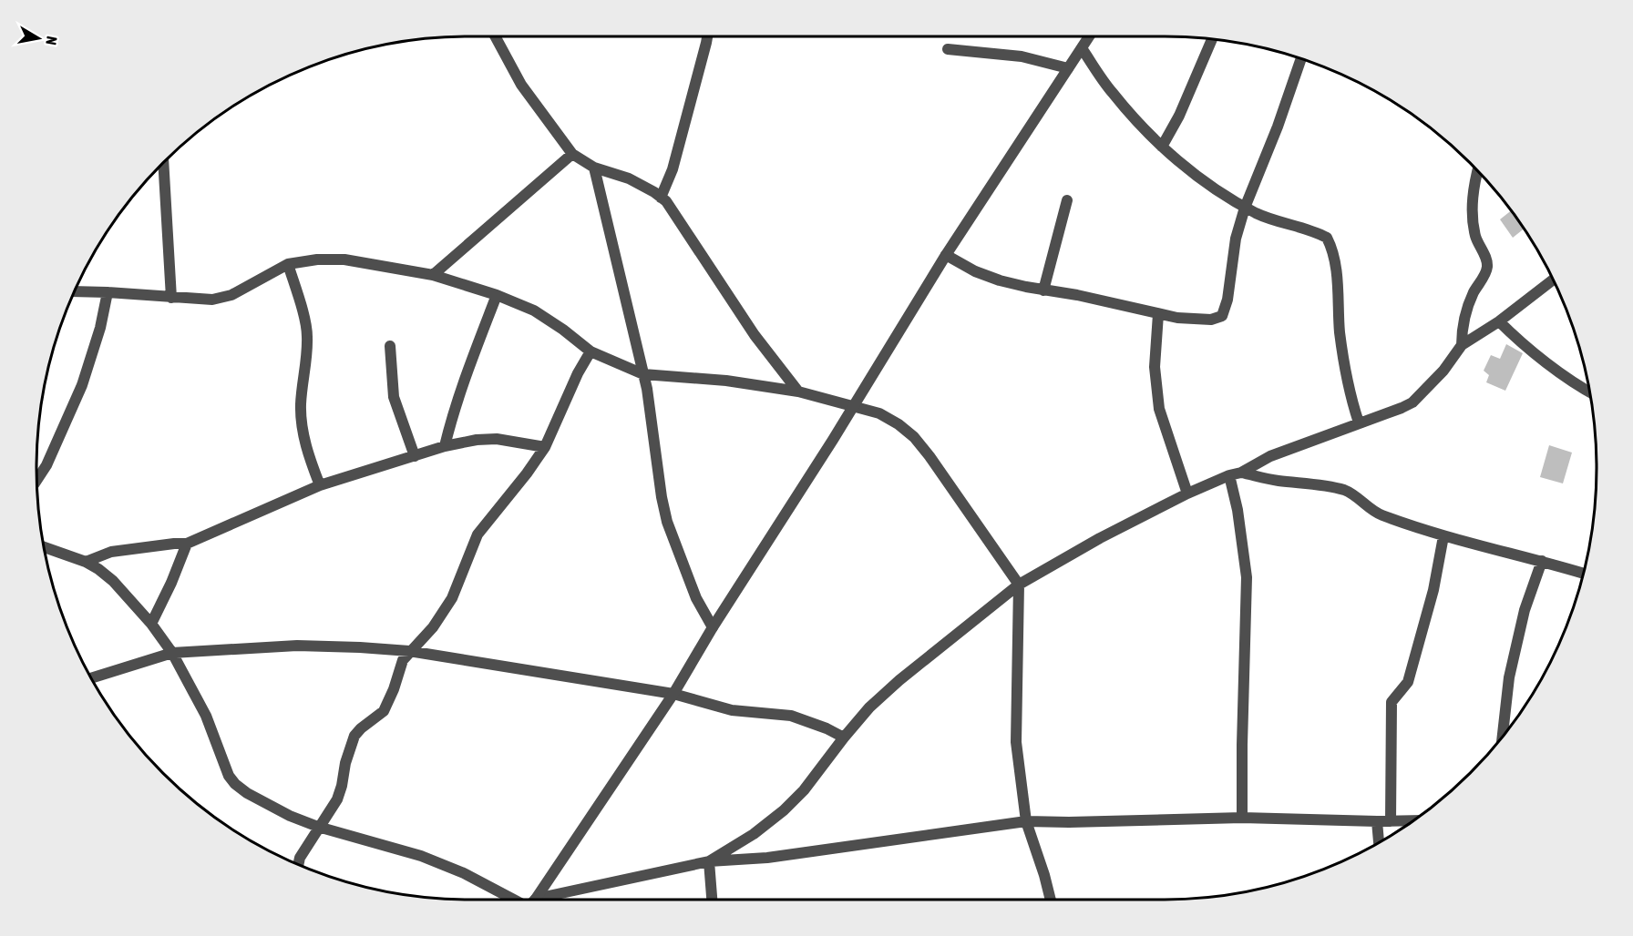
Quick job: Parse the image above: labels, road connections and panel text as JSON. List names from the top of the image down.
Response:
{
  "north": "right"
}
